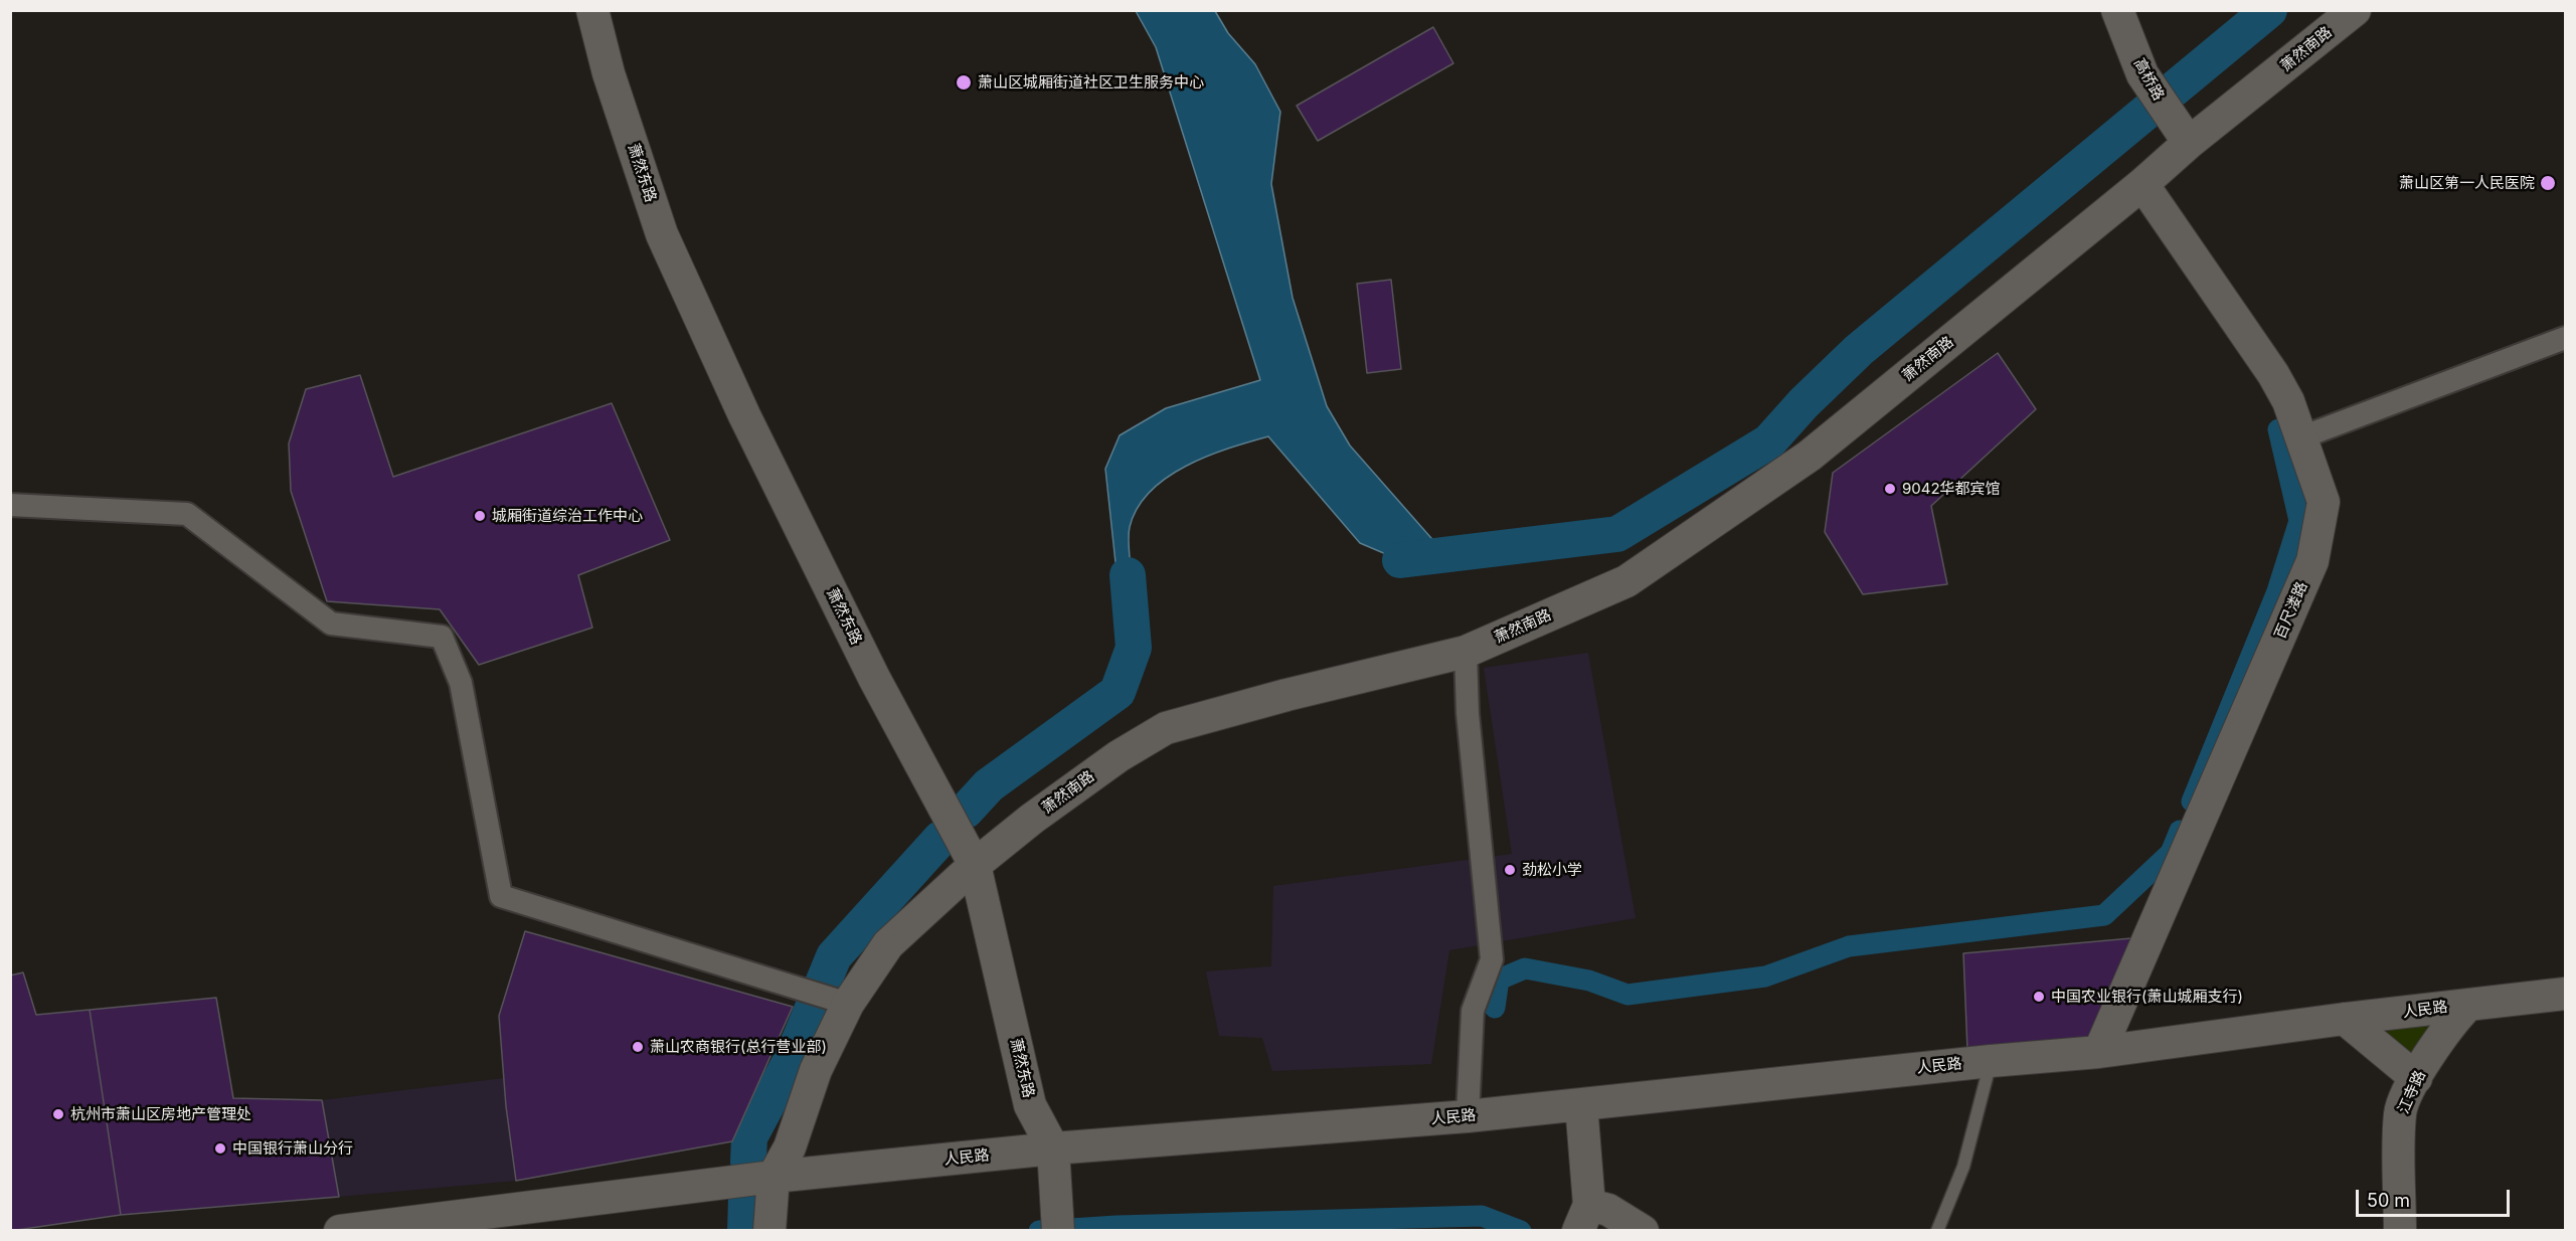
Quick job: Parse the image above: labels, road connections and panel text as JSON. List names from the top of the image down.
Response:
{
  "streets": {
    "street": [
      "萧然南路",
      "高桥路",
      "萧然东路",
      "百尺溇路",
      "人民路",
      "江寺路"
    ]
  },
  "crossings": [
    ["萧然南路", "高桥路"],
    ["萧然南路", "萧然东路"],
    ["萧然南路", "百尺溇路"],
    ["萧然南路", "人民路"],
    ["萧然东路", "人民路"],
    ["百尺溇路", "人民路"],
    ["人民路", "江寺路"]
  ],
  "places": [
    "萧山区城厢街道社区卫生服务中心",
    "萧山区第一人民医院",
    "9042华都宾馆",
    "城厢街道综治工作中心",
    "劲松小学",
    "中国农业银行(萧山城厢支行)",
    "萧山农商银行(总行营业部)",
    "杭州市萧山区房地产管理处",
    "中国银行萧山分行"
  ],
  "scale_bar": "50 m"
}
